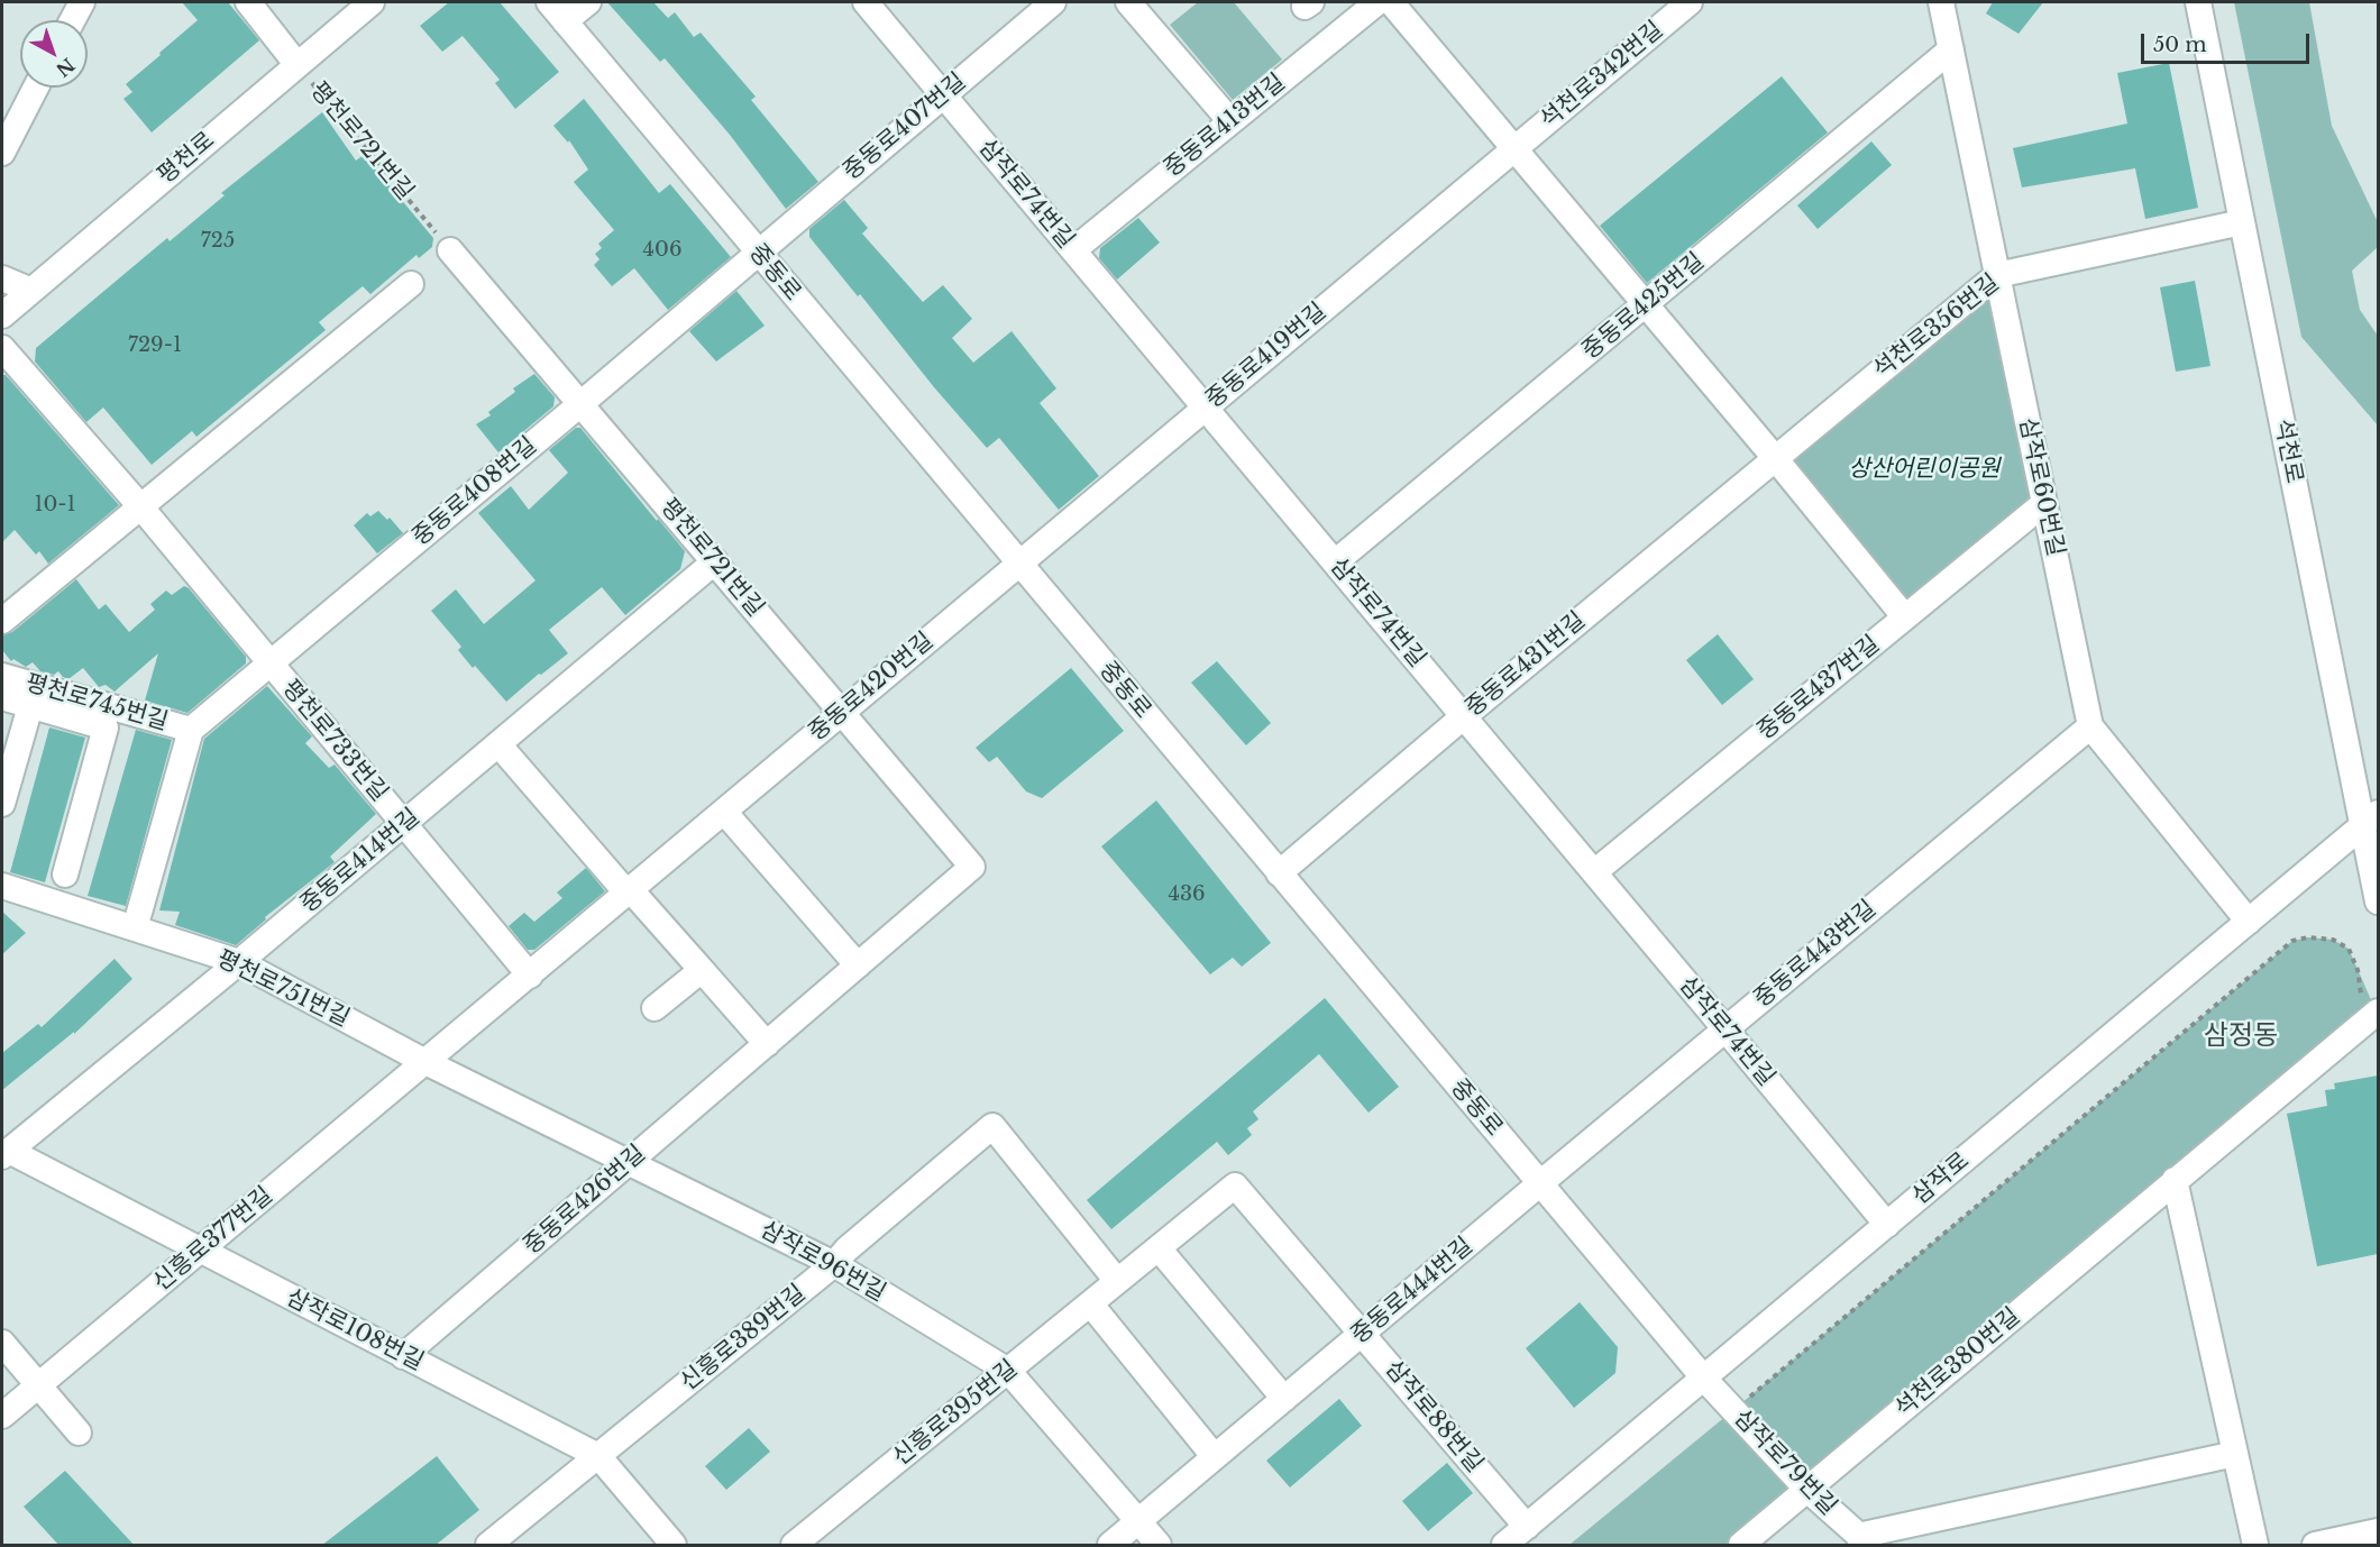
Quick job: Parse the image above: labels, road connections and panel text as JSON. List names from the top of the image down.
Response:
{
  "streets": {
    "street": [
      "석천로342번길",
      "중동로413번길",
      "중동로407번길",
      "평천로721번길",
      "평천로",
      "삼작로74번길",
      "중동로",
      "중동로425번길",
      "석천로356번길",
      "중동로419번길",
      "석천로",
      "삼작로60번길",
      "중동로408번길",
      "중동로431번길",
      "중동로420번길",
      "중동로437번길",
      "평천로745번길",
      "평천로733번길",
      "중동로414번길",
      "중동로443번길",
      "평천로751번길",
      "삼작로",
      "중동로426번길",
      "신흥로377번길",
      "삼작로96번길",
      "중동로444번길",
      "삼작로108번길",
      "신흥로389번길",
      "석천로380번길",
      "신흥로395번길",
      "삼작로88번길",
      "삼작로79번길"
    ]
  },
  "crossings": [
    ["석천로342번길", "중동로419번길"],
    ["중동로413번길", "삼작로74번길"],
    ["중동로407번길", "삼작로74번길"],
    ["중동로407번길", "중동로"],
    ["중동로407번길", "중동로408번길"],
    ["평천로721번길", "평천로"],
    ["평천로721번길", "중동로408번길"],
    ["평천로721번길", "중동로420번길"],
    ["평천로721번길", "중동로414번길"],
    ["평천로721번길", "중동로426번길"],
    ["삼작로74번길", "중동로425번길"],
    ["삼작로74번길", "중동로419번길"],
    ["삼작로74번길", "중동로431번길"],
    ["삼작로74번길", "중동로437번길"],
    ["삼작로74번길", "중동로443번길"],
    ["삼작로74번길", "삼작로"],
    ["중동로", "중동로419번길"],
    ["중동로", "중동로408번길"],
    ["중동로", "중동로431번길"],
    ["중동로", "중동로420번길"],
    ["중동로", "중동로443번길"],
    ["중동로", "삼작로"],
    ["중동로", "중동로444번길"],
    ["중동로", "삼작로79번길"],
    ["중동로425번길", "삼작로60번길"],
    ["석천로356번길", "석천로"],
    ["석천로356번길", "삼작로60번길"],
    ["석천로356번길", "중동로431번길"],
    ["중동로419번길", "중동로420번길"],
    ["석천로", "삼작로"],
    ["삼작로60번길", "중동로437번길"],
    ["삼작로60번길", "중동로443번길"],
    ["삼작로60번길", "삼작로"],
    ["중동로408번길", "평천로745번길"],
    ["중동로408번길", "평천로733번길"],
    ["중동로420번길", "평천로733번길"],
    ["중동로420번길", "평천로751번길"],
    ["중동로420번길", "신흥로377번길"],
    ["중동로420번길", "삼작로96번길"],
    ["평천로733번길", "중동로414번길"],
    ["중동로414번길", "평천로751번길"],
    ["중동로414번길", "삼작로108번길"],
    ["중동로443번길", "중동로444번길"],
    ["평천로751번길", "신흥로377번길"],
    ["평천로751번길", "삼작로96번길"],
    ["삼작로", "삼작로88번길"],
    ["삼작로", "삼작로79번길"],
    ["중동로426번길", "삼작로96번길"],
    ["중동로426번길", "삼작로108번길"],
    ["신흥로377번길", "삼작로96번길"],
    ["신흥로377번길", "삼작로108번길"],
    ["삼작로96번길", "중동로444번길"],
    ["삼작로96번길", "신흥로389번길"],
    ["삼작로96번길", "신흥로395번길"],
    ["중동로444번길", "삼작로88번길"],
    ["삼작로108번길", "신흥로389번길"],
    ["신흥로389번길", "신흥로395번길"],
    ["석천로380번길", "삼작로79번길"],
    ["신흥로395번길", "삼작로88번길"]
  ],
  "districts": ["삼정동"],
  "parks": ["상산어린이공원"],
  "house_numbers": [
    "725",
    "406",
    "729-1",
    "10-1",
    "436"
  ],
  "scale_bar": "50 m",
  "north": "bottom right"
}
